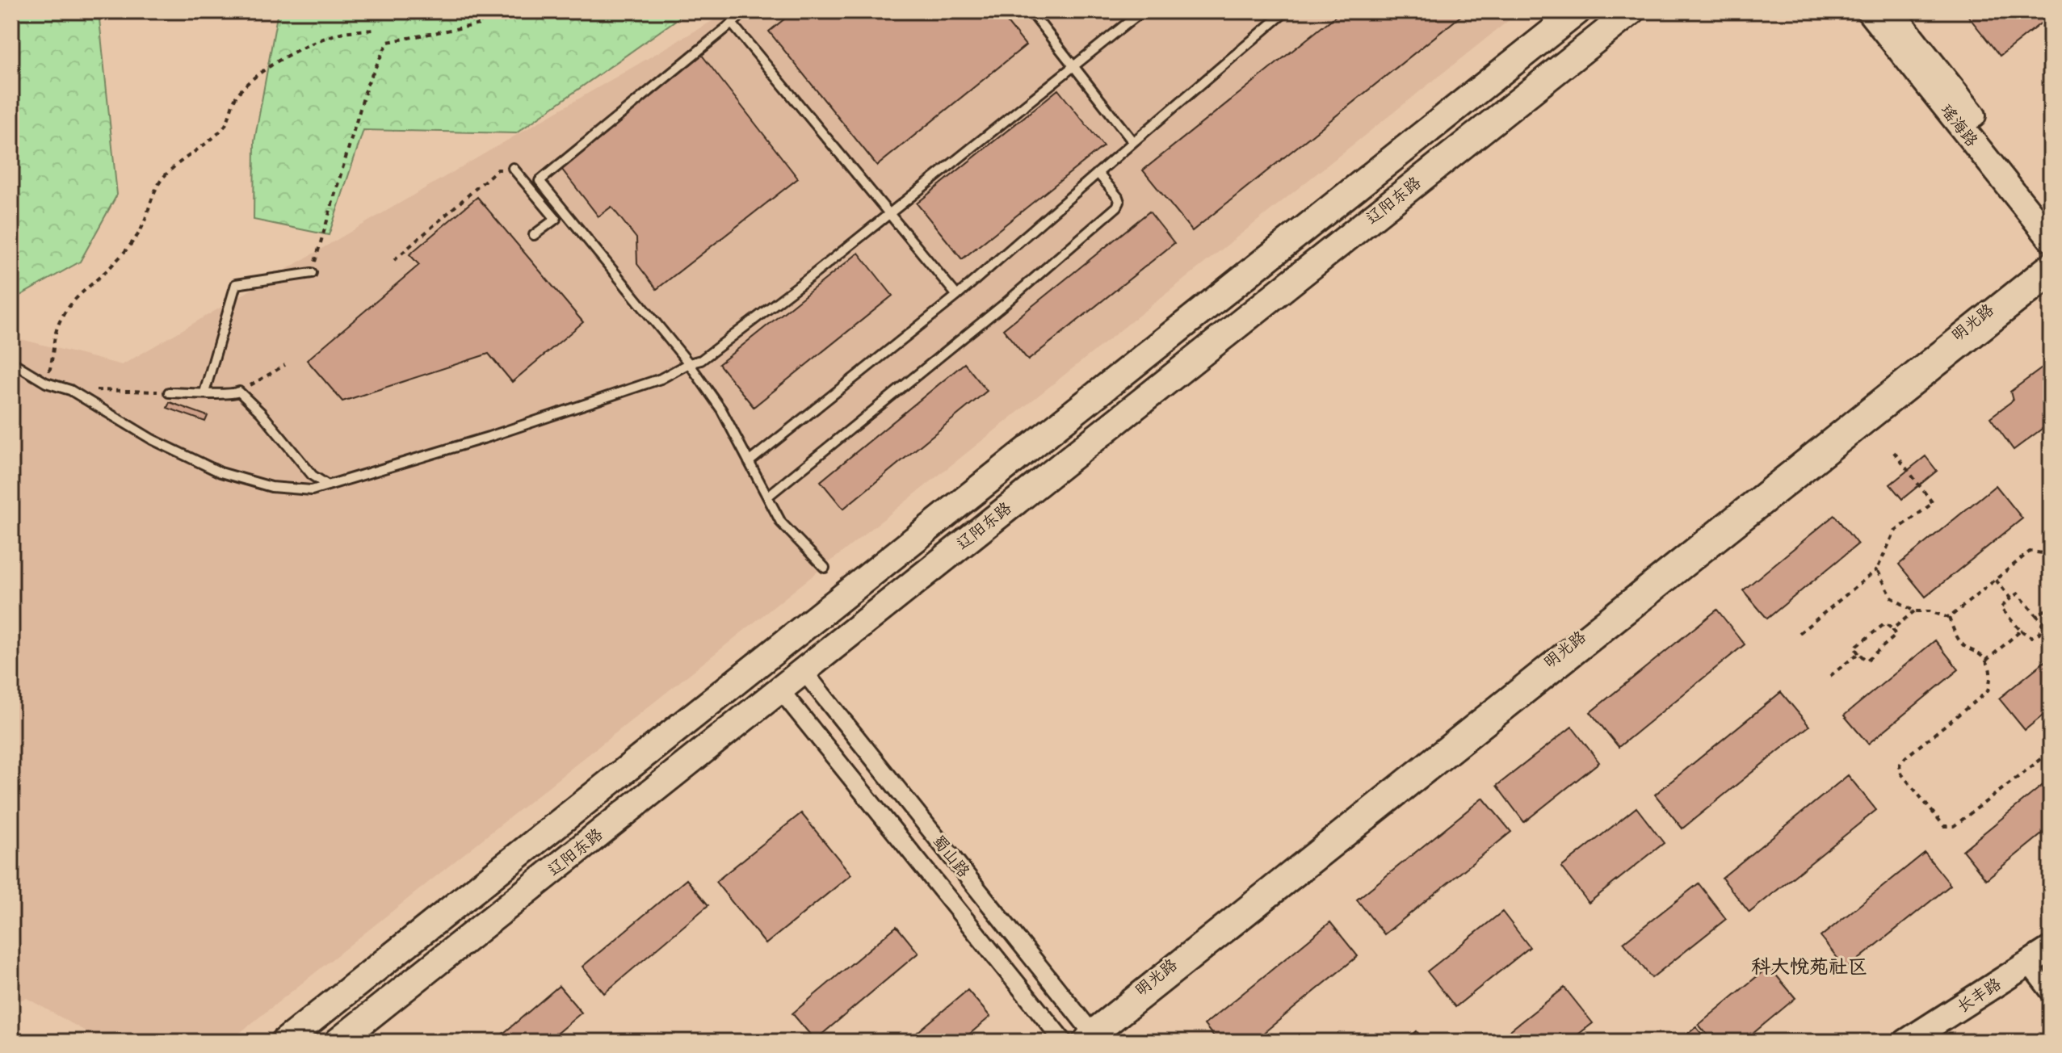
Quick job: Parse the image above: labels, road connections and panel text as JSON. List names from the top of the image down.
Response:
{
  "streets": {
    "main road": ["辽阳东路"],
    "street": [
      "瑶海路",
      "明光路",
      "蜀山路",
      "长丰路"
    ]
  },
  "crossings": [
    ["辽阳东路", "蜀山路"],
    ["明光路", "蜀山路"]
  ],
  "districts": ["科大悦苑社区"]
}
